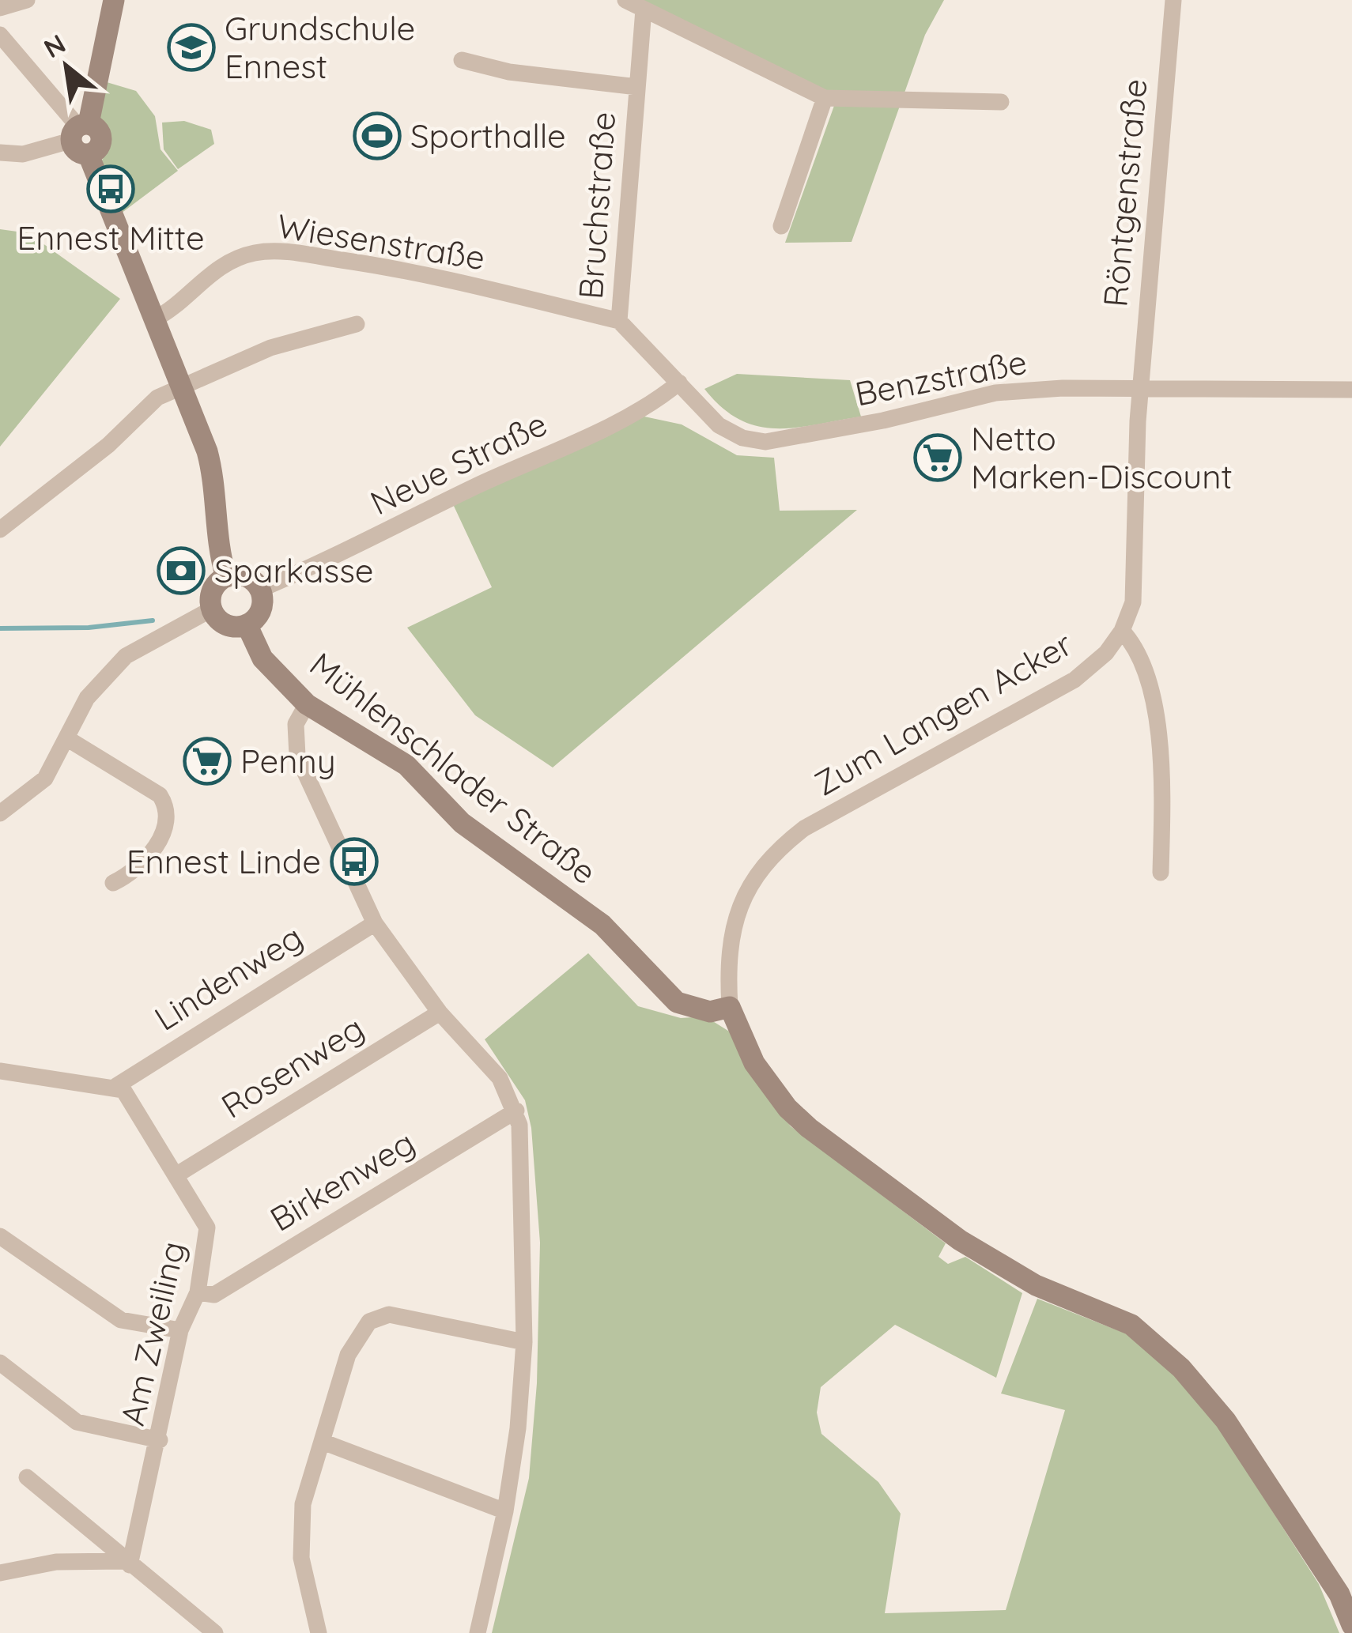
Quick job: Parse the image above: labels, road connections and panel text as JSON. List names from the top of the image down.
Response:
{
  "streets": {
    "street": [
      "Röntgenstraße",
      "Bruchstraße",
      "Wiesenstraße",
      "Benzstraße",
      "Neue Straße",
      "Zum Langen Acker",
      "Mühlenschlader Straße",
      "Lindenweg",
      "Rosenweg",
      "Birkenweg",
      "Am Zweiling"
    ]
  },
  "crossings": [
    ["Röntgenstraße", "Benzstraße"],
    ["Röntgenstraße", "Zum Langen Acker"],
    ["Bruchstraße", "Wiesenstraße"],
    ["Bruchstraße", "Benzstraße"],
    ["Bruchstraße", "Neue Straße"],
    ["Benzstraße", "Neue Straße"],
    ["Benzstraße", "Zum Langen Acker"],
    ["Neue Straße", "Mühlenschlader Straße"],
    ["Zum Langen Acker", "Mühlenschlader Straße"],
    ["Lindenweg", "Am Zweiling"],
    ["Rosenweg", "Am Zweiling"],
    ["Birkenweg", "Am Zweiling"]
  ],
  "places": {
    "school or university": ["Grundschule Ennest"],
    "sports": ["Sporthalle"],
    "bus stop": ["Ennest Mitte", "Ennest Linde"],
    "supermarket": ["Netto Marken-Discount", "Penny"],
    "bank": ["Sparkasse"]
  },
  "north": "top left"
}
